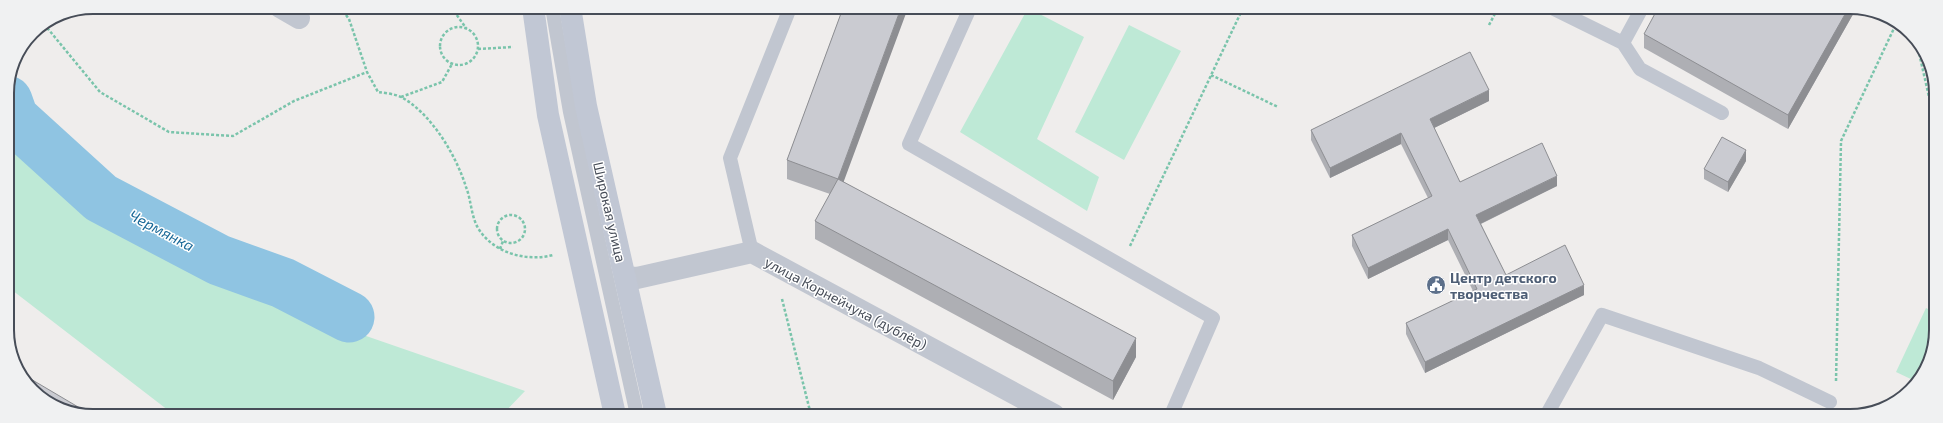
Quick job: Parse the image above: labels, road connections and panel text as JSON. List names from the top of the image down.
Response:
{
  "streets": {
    "main road": ["Широкая улица"],
    "street": ["улица Корнейчука (дублёр)"]
  },
  "crossings": [
    ["Широкая улица", "улица Корнейчука (дублёр)"]
  ],
  "water": ["Чермянка"],
  "places": {
    "public building": ["Центр детского творчества"]
  }
}
